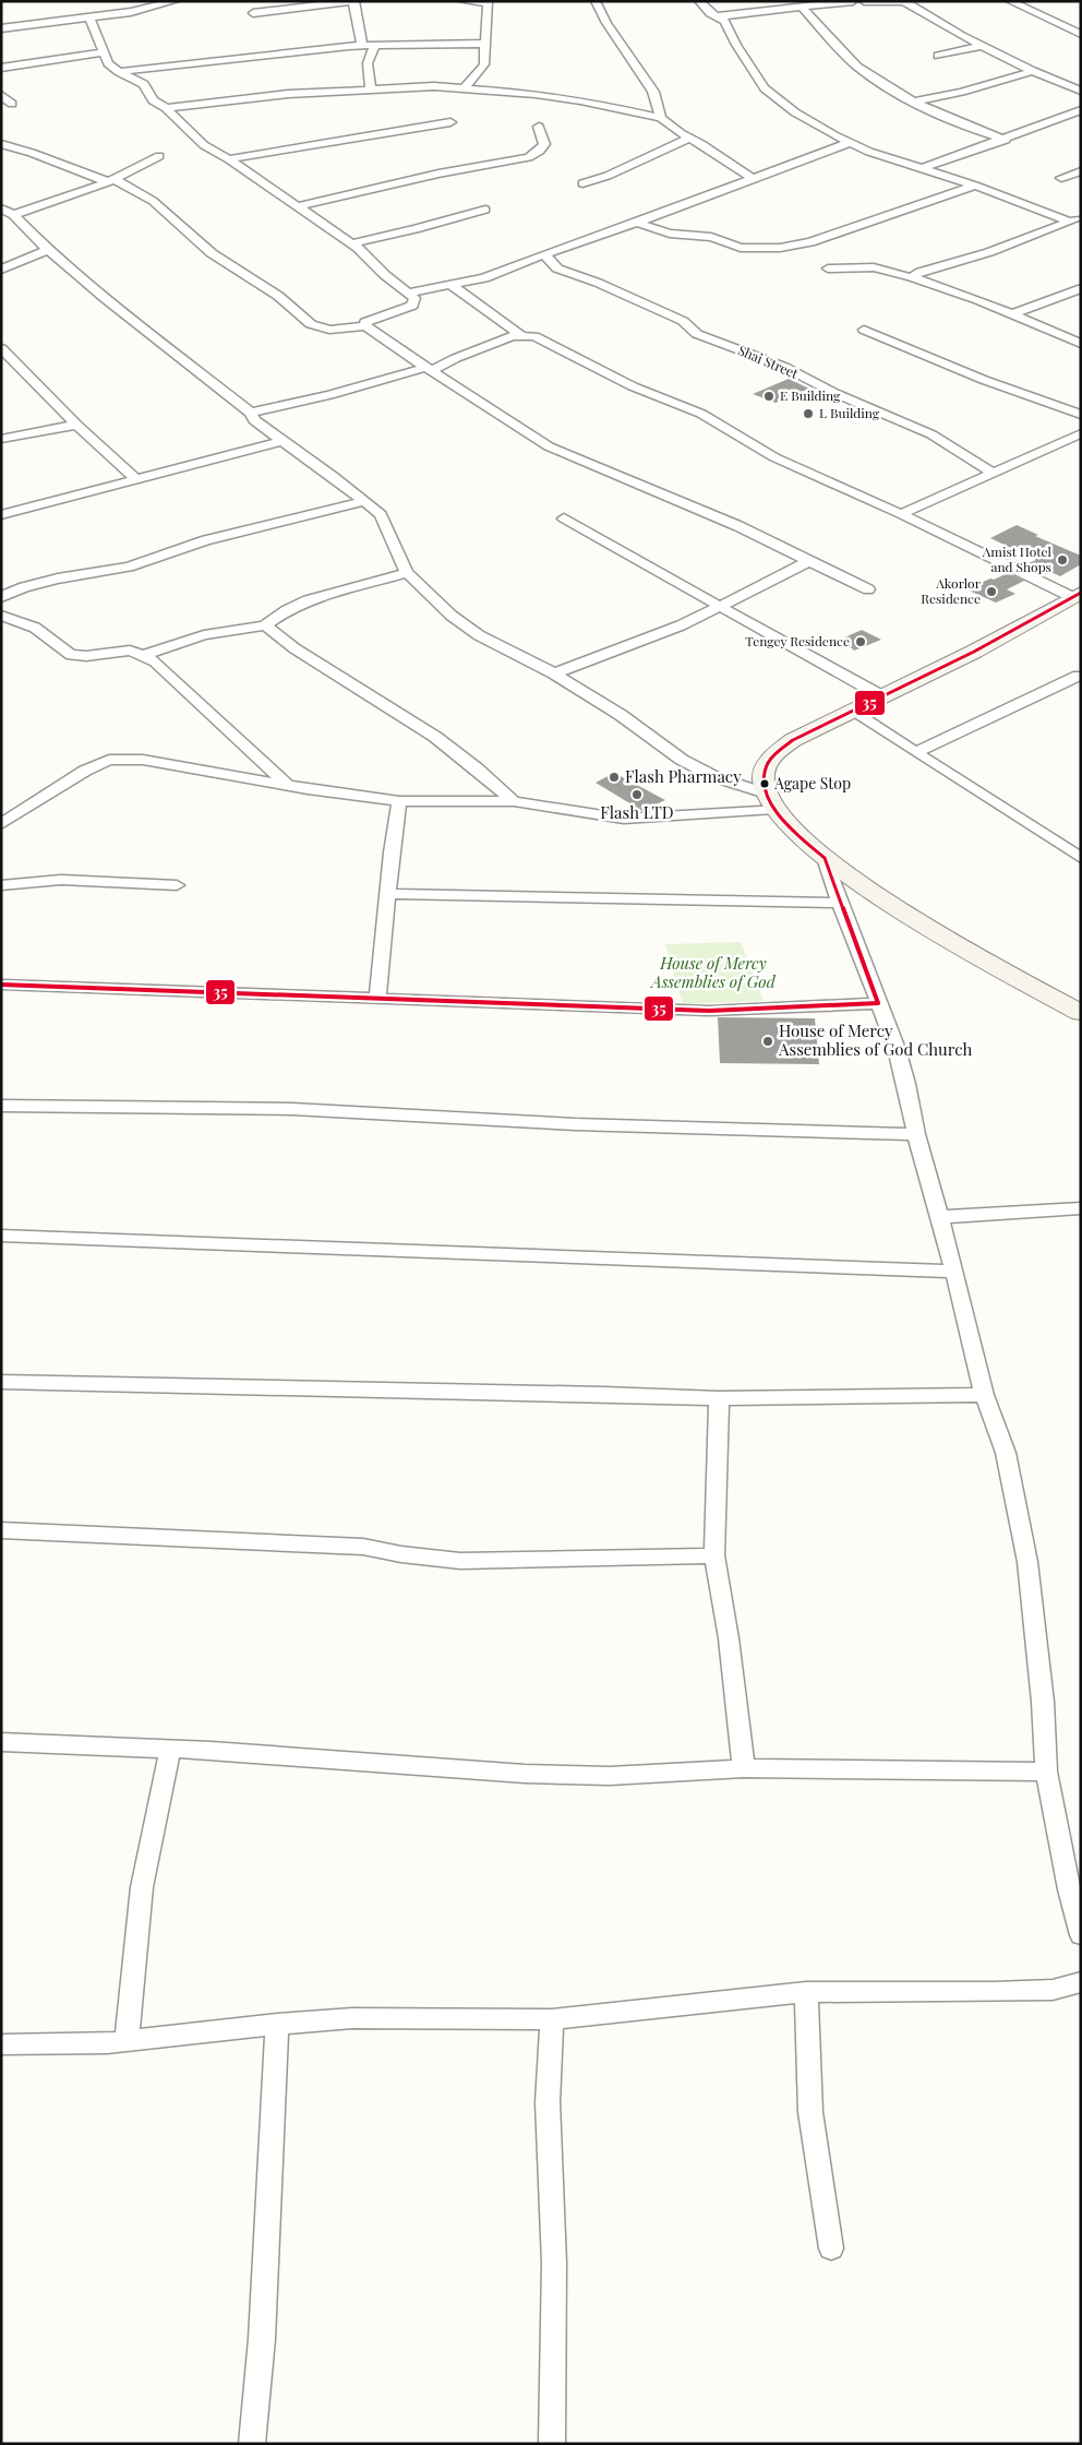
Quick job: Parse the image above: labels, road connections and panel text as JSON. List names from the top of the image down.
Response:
{
  "streets": {
    "street": ["Shai Street"]
  },
  "parks": ["House of Mercy Assemblies of God"],
  "places": [
    "E Building",
    "L Building",
    "Amist Hotel and Shops",
    "Akorlor Residence",
    "Tengey Residence",
    "Flash Pharmacy",
    "Agape Stop",
    "Flash LTD",
    "House of Mercy Assemblies of God Church"
  ],
  "lines": ["transit line 35"]
}
